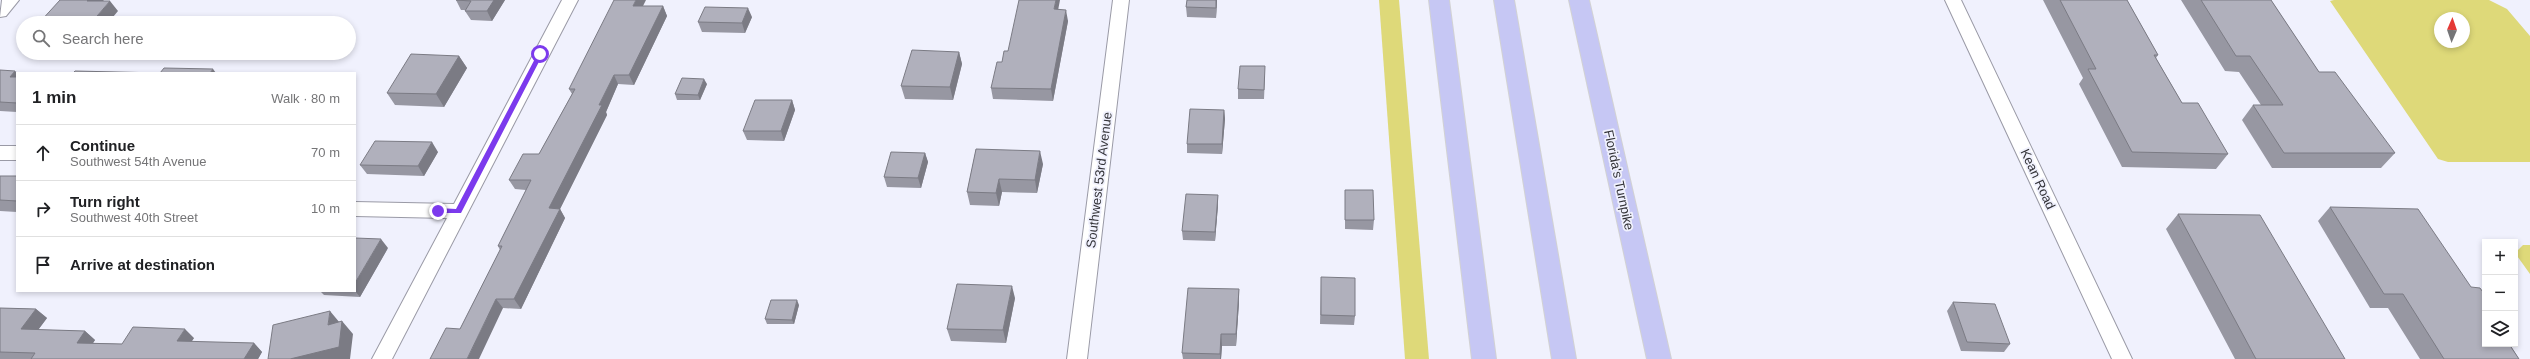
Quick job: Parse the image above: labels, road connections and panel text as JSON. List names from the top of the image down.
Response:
{
  "streets": {
    "highway": ["Florida's Turnpike"],
    "street": ["Kean Road", "Southwest 53rd Avenue"]
  },
  "north": "top",
  "page": {
    "search": "Search here",
    "heading": ["1 min", "Walk · 80 m"],
    "list": [
      ["Continue", "Southwest 54th Avenue", "70 m"],
      ["Turn right", "Southwest 40th Street", "10 m"],
      "Arrive at destination"
    ],
    "map_buttons": ["+", "−"]
  }
}
